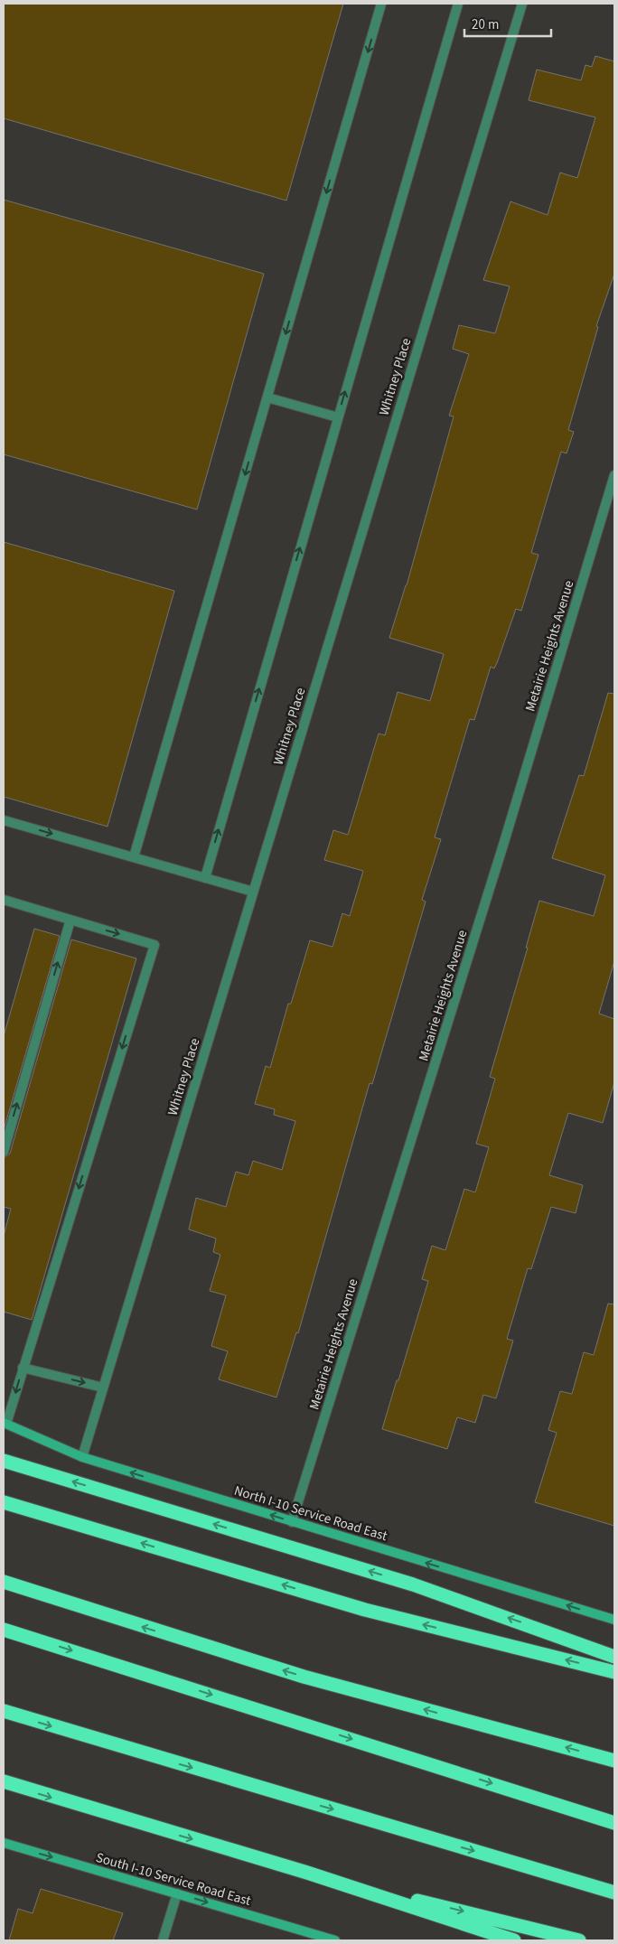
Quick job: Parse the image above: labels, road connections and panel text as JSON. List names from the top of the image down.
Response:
{
  "streets": {
    "street": [
      "Whitney Place",
      "Metairie Heights Avenue",
      "North I-10 Service Road East",
      "South I-10 Service Road East"
    ]
  },
  "crossings": [
    ["Whitney Place", "North I-10 Service Road East"],
    ["Metairie Heights Avenue", "North I-10 Service Road East"]
  ],
  "one_way": ["North I-10 Service Road East", "South I-10 Service Road East"],
  "scale_bar": "20 m"
}
